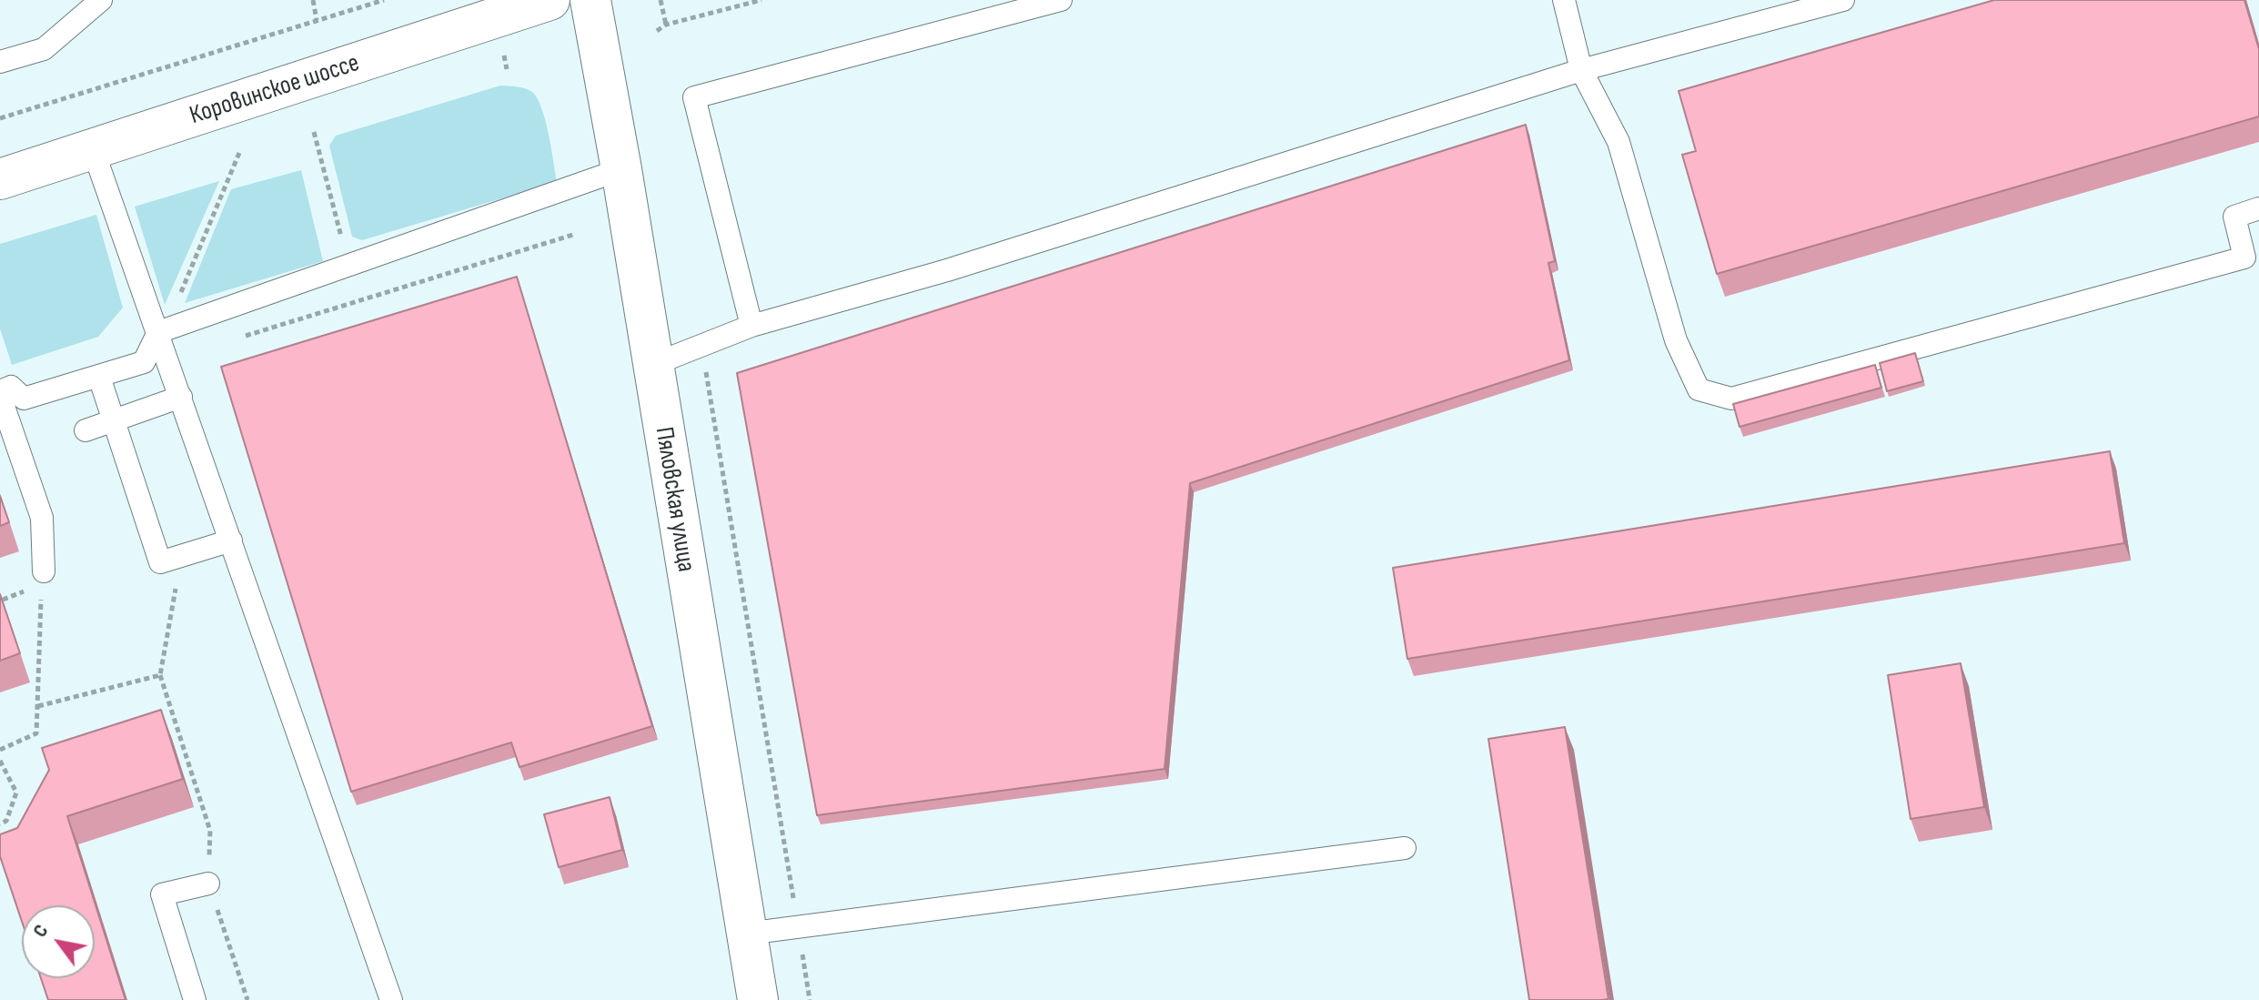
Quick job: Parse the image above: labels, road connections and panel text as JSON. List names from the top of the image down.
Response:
{
  "streets": {
    "street": ["Коровинское шоссе", "Пяловская улица"]
  },
  "north": "top left"
}
